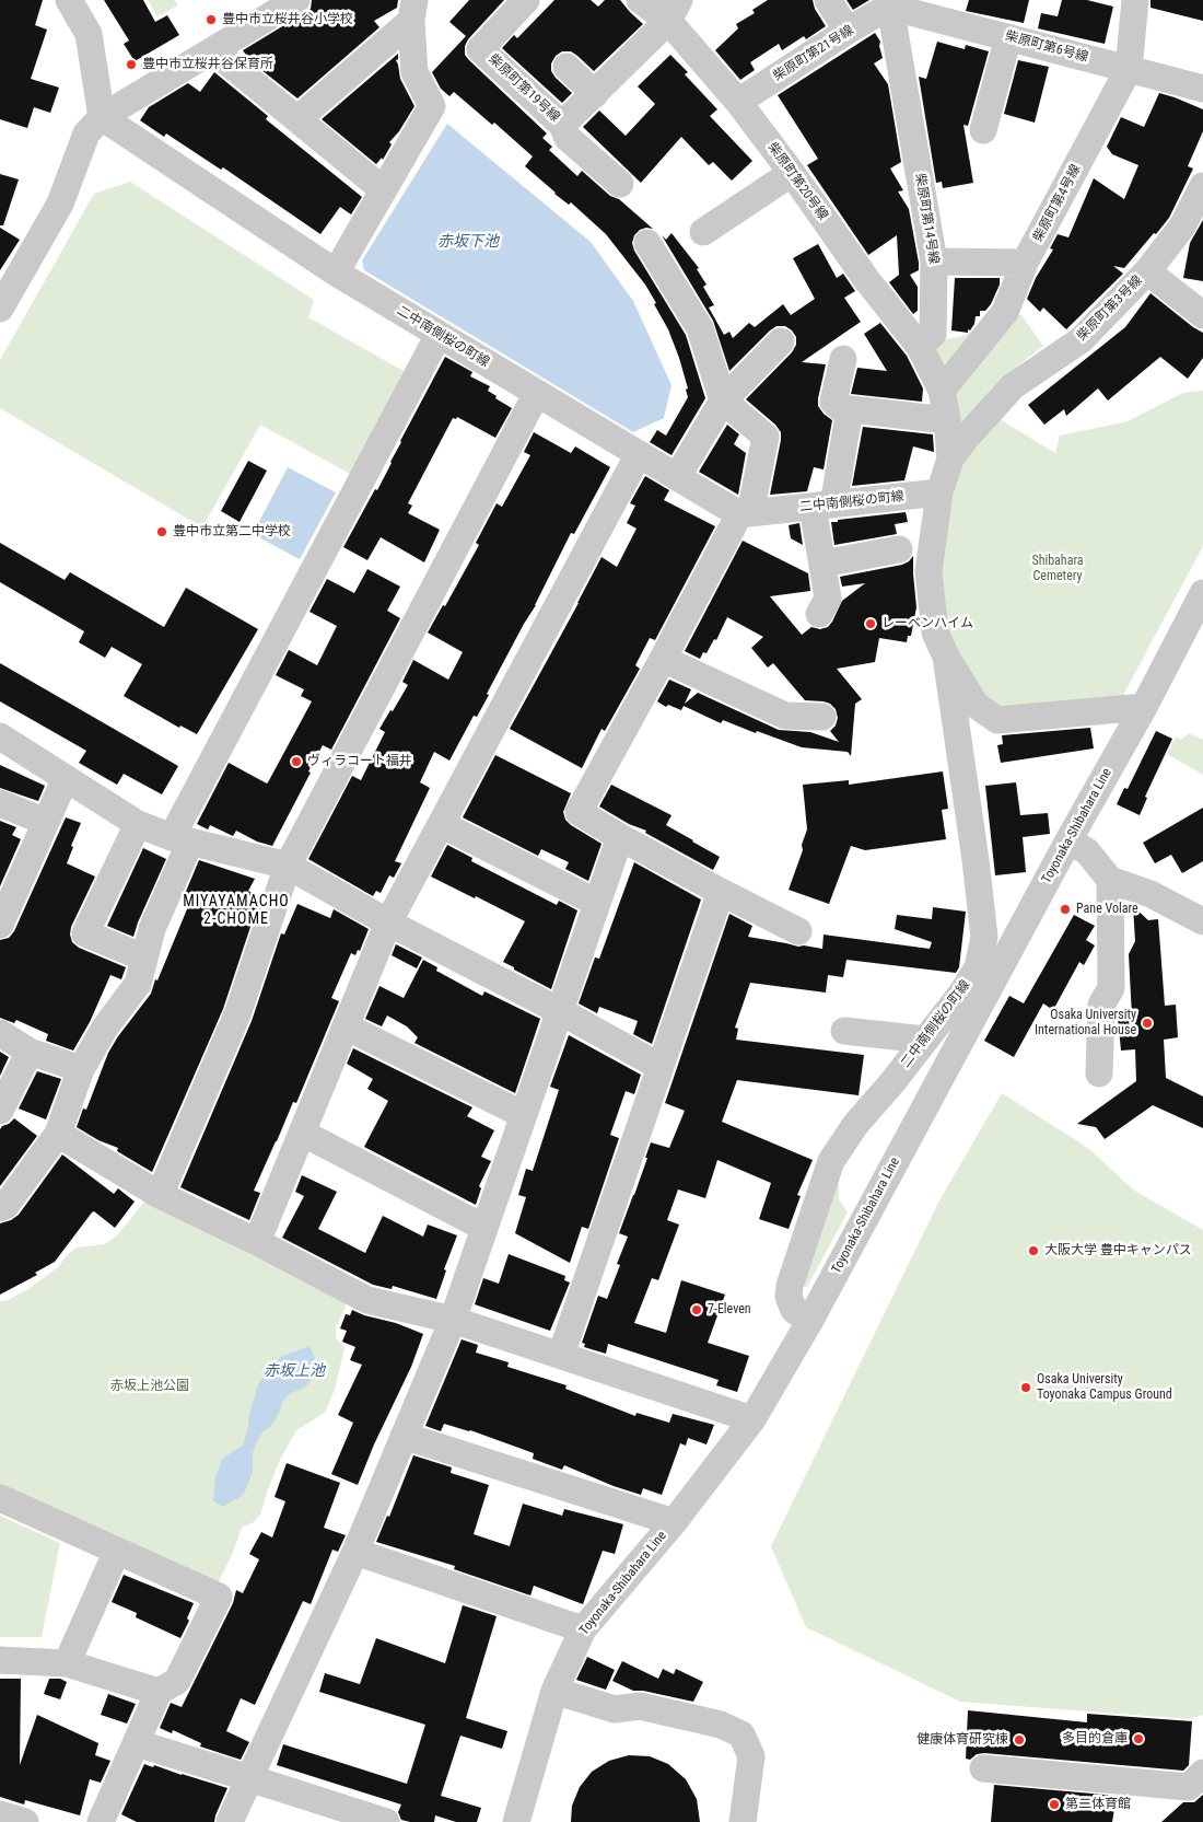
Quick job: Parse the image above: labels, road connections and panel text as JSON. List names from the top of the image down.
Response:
{
  "streets": {
    "street": [
      "柴原町第6号線",
      "柴原町第21号線",
      "柴原町第19号線",
      "柴原町第20号線",
      "柴原町第4号線",
      "柴原町第14号線",
      "柴原町第3号線",
      "二中南側桜の町線",
      "Toyonaka-Shibahara Line"
    ]
  },
  "crossings": [
    ["柴原町第6号線", "柴原町第21号線"],
    ["柴原町第6号線", "柴原町第4号線"],
    ["柴原町第6号線", "柴原町第14号線"],
    ["柴原町第21号線", "柴原町第20号線"],
    ["柴原町第21号線", "柴原町第14号線"],
    ["柴原町第19号線", "柴原町第20号線"],
    ["柴原町第20号線", "柴原町第14号線"],
    ["二中南側桜の町線", "Toyonaka-Shibahara Line"]
  ],
  "districts": ["MIYAYAMACHO 2-CHOME"],
  "water": ["赤坂下池", "赤坂上池"],
  "parks": ["Shibahara Cemetery", "赤坂上池公園"],
  "places": [
    "豊中市立桜井谷小学校",
    "豊中市立桜井谷保育所",
    "豊中市立第二中学校",
    "レーベンハイム",
    "ヴィラコート福井",
    "Pane Volare",
    "Osaka University International House",
    "大阪大学 豊中キャンパス",
    "7-Eleven",
    "Osaka University Toyonaka Campus Ground",
    "多目的倉庫",
    "健康体育研究棟",
    "第二体育館"
  ]
}
